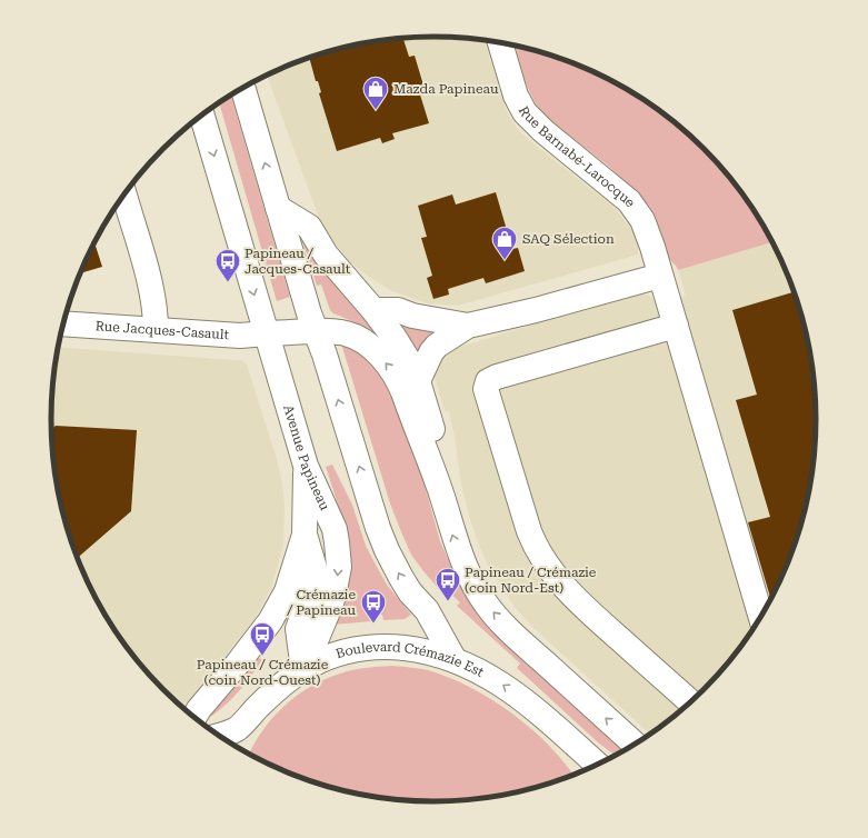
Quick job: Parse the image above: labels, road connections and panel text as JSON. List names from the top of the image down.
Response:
{
  "streets": {
    "main road": [
      "Rue Barnabé-Larocque",
      "Rue Jacques-Casault",
      "Avenue Papineau",
      "Boulevard Crémazie Est"
    ]
  },
  "crossings": [
    ["Rue Jacques-Casault", "Avenue Papineau"],
    ["Avenue Papineau", "Boulevard Crémazie Est"]
  ],
  "places": {
    "shop": ["Mazda Papineau", "SAQ Sélection"],
    "bus stop": [
      "Papineau / Jacques-Casault",
      "Papineau / Crémazie (coin Nord-Est)",
      "Crémazie / Papineau",
      "Papineau / Crémazie (coin Nord-Ouest)"
    ]
  }
}
